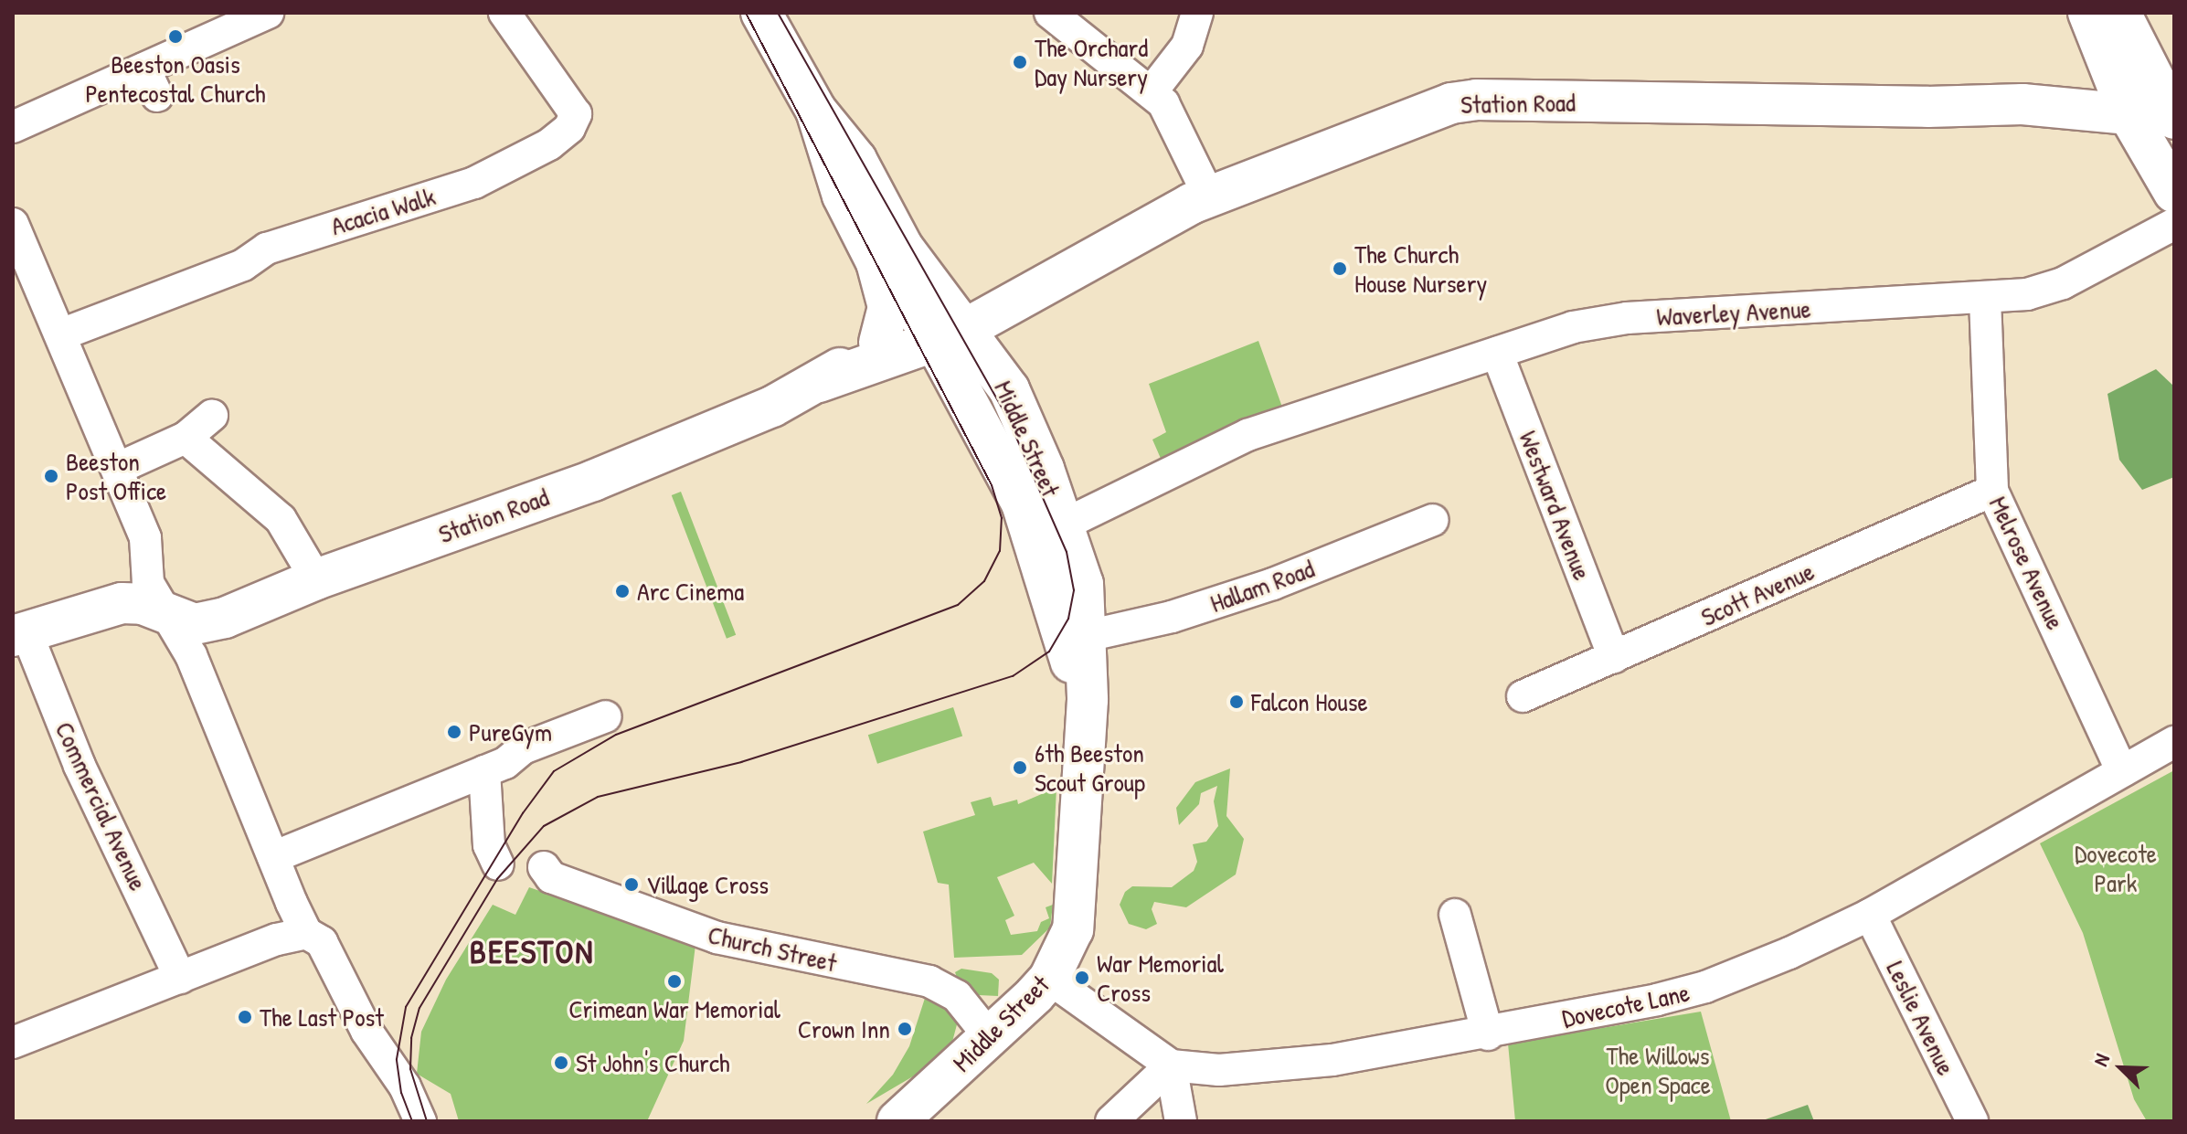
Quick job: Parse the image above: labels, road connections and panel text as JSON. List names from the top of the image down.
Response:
{
  "streets": {
    "main road": ["Station Road", "Middle Street"],
    "street": [
      "Acacia Walk",
      "Waverley Avenue",
      "Westward Avenue",
      "Melrose Avenue",
      "Hallam Road",
      "Scott Avenue",
      "Commercial Avenue",
      "Church Street",
      "Dovecote Lane",
      "Leslie Avenue"
    ]
  },
  "crossings": [
    ["Station Road", "Middle Street"],
    ["Station Road", "Commercial Avenue"],
    ["Waverley Avenue", "Middle Street"],
    ["Waverley Avenue", "Westward Avenue"],
    ["Waverley Avenue", "Melrose Avenue"],
    ["Middle Street", "Hallam Road"],
    ["Middle Street", "Church Street"],
    ["Westward Avenue", "Scott Avenue"],
    ["Melrose Avenue", "Scott Avenue"],
    ["Melrose Avenue", "Dovecote Lane"],
    ["Dovecote Lane", "Leslie Avenue"]
  ],
  "districts": ["BEESTON"],
  "parks": ["Dovecote Park", "The Willows Open Space"],
  "places": [
    "Beeston Oasis Pentecostal Church",
    "The Orchard Day Nursery",
    "The Church House Nursery",
    "Beeston Post Office",
    "Arc Cinema",
    "Falcon House",
    "PureGym",
    "6th Beeston Scout Group",
    "Village Cross",
    "War Memorial Cross",
    "Crimean War Memorial",
    "The Last Post",
    "Crown Inn",
    "St John's Church"
  ],
  "north": "top left"
}
